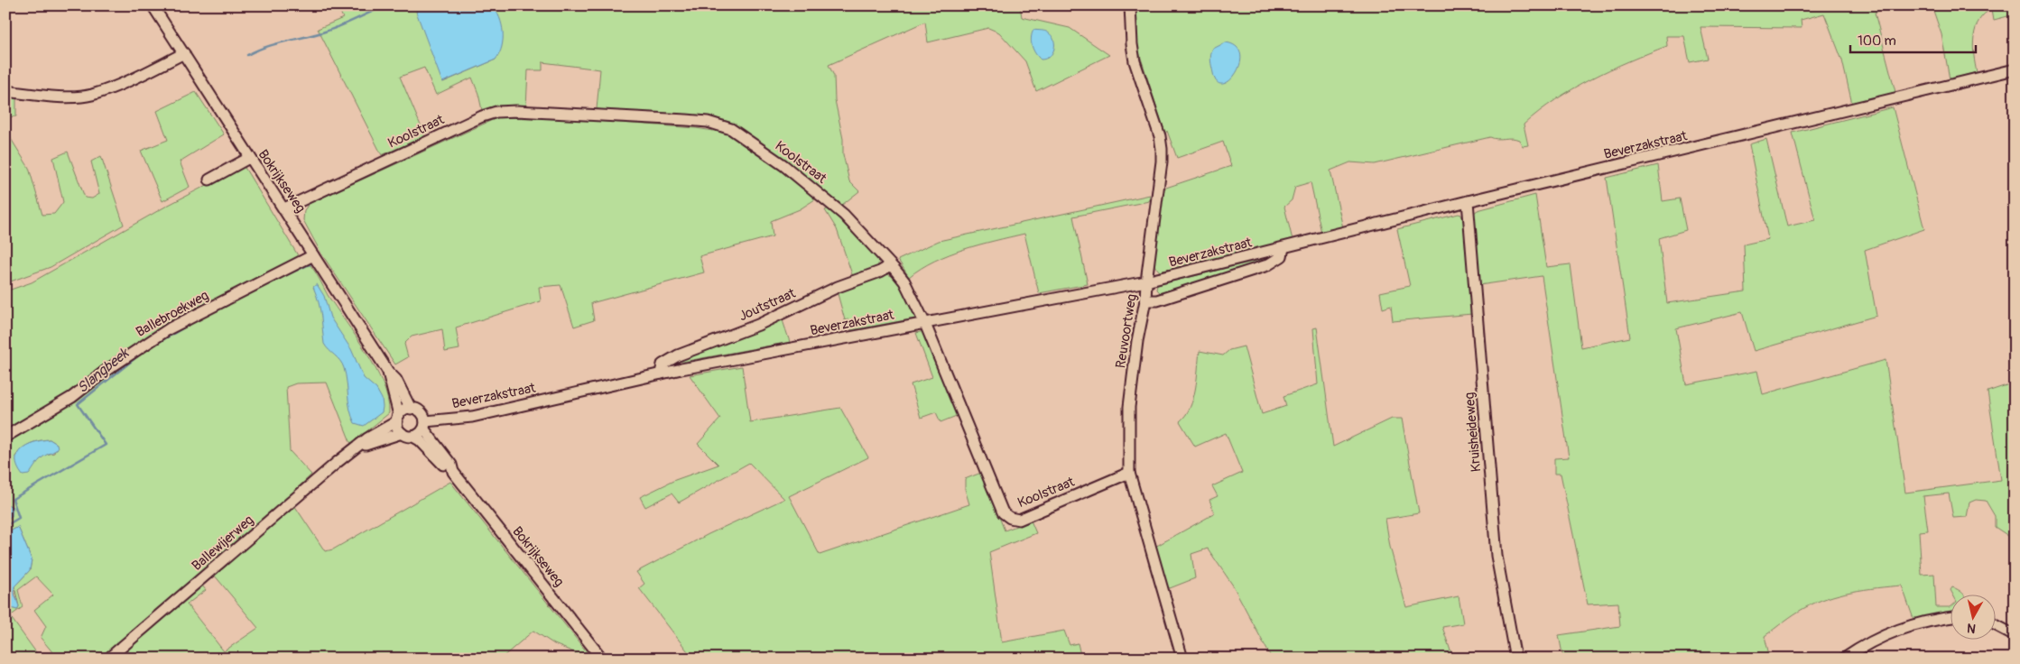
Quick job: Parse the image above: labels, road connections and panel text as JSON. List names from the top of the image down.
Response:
{
  "streets": {
    "street": [
      "Koolstraat",
      "Beverzakstraat",
      "Bokrijkseweg",
      "Joutstraat",
      "Ballebroekweg",
      "Reuvoortweg",
      "Kruisheideweg",
      "Ballewijerweg"
    ]
  },
  "crossings": [
    ["Koolstraat", "Beverzakstraat"],
    ["Koolstraat", "Bokrijkseweg"],
    ["Koolstraat", "Joutstraat"],
    ["Koolstraat", "Reuvoortweg"],
    ["Beverzakstraat", "Bokrijkseweg"],
    ["Beverzakstraat", "Joutstraat"],
    ["Beverzakstraat", "Reuvoortweg"],
    ["Beverzakstraat", "Kruisheideweg"],
    ["Beverzakstraat", "Ballewijerweg"],
    ["Bokrijkseweg", "Ballebroekweg"],
    ["Bokrijkseweg", "Ballewijerweg"]
  ],
  "water": ["Slangbeek"],
  "scale_bar": "100 m",
  "north": "bottom"
}
